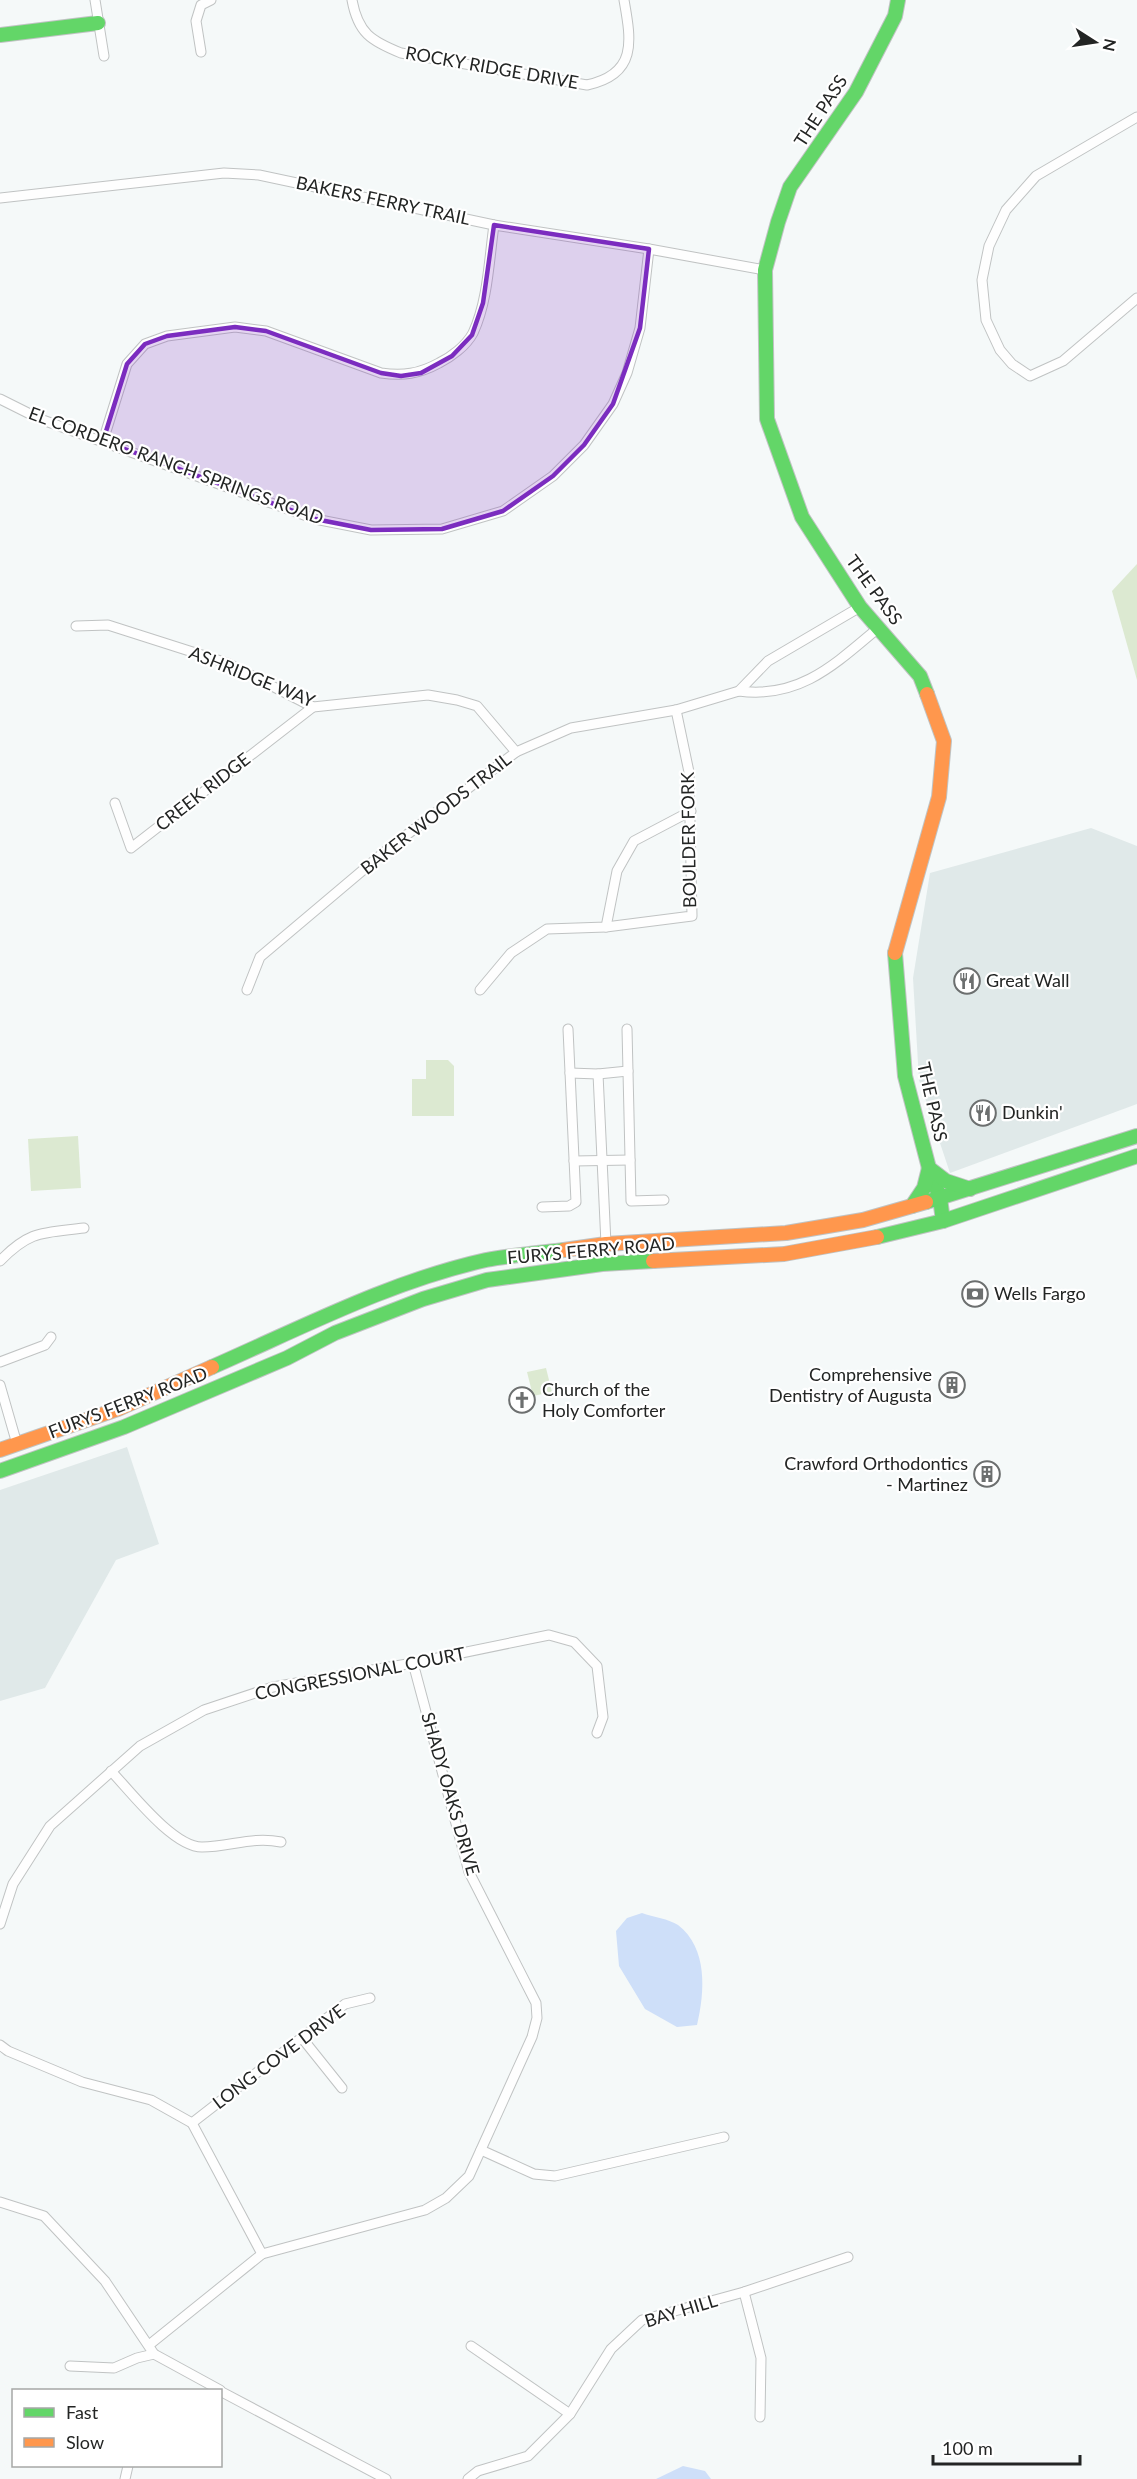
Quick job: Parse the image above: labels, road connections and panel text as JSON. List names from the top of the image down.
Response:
{
  "streets": {
    "main road": ["THE PASS", "FURYS FERRY ROAD"],
    "street": [
      "ROCKY RIDGE DRIVE",
      "BAKERS FERRY TRAIL",
      "EL CORDERO RANCH SPRINGS ROAD",
      "ASHRIDGE WAY",
      "CREEK RIDGE",
      "BAKER WOODS TRAIL",
      "BOULDER FORK",
      "CONGRESSIONAL COURT",
      "SHADY OAKS DRIVE",
      "LONG COVE DRIVE",
      "BAY HILL"
    ]
  },
  "crossings": [
    ["THE PASS", "BAKERS FERRY TRAIL"],
    ["THE PASS", "BAKER WOODS TRAIL"],
    ["THE PASS", "FURYS FERRY ROAD"],
    ["BAKERS FERRY TRAIL", "EL CORDERO RANCH SPRINGS ROAD"],
    ["ASHRIDGE WAY", "CREEK RIDGE"],
    ["ASHRIDGE WAY", "BAKER WOODS TRAIL"],
    ["BAKER WOODS TRAIL", "BOULDER FORK"],
    ["CONGRESSIONAL COURT", "SHADY OAKS DRIVE"]
  ],
  "places": {
    "restaurant": ["Great Wall", "Dunkin'"],
    "bank": ["Wells Fargo"],
    "building": ["Comprehensive Dentistry of Augusta", "Crawford Orthodontics - Martinez"],
    "church": ["Church of the Holy Comforter"]
  },
  "legend": ["Fast", "Slow"],
  "scale_bar": "100 m",
  "north": "right"
}
